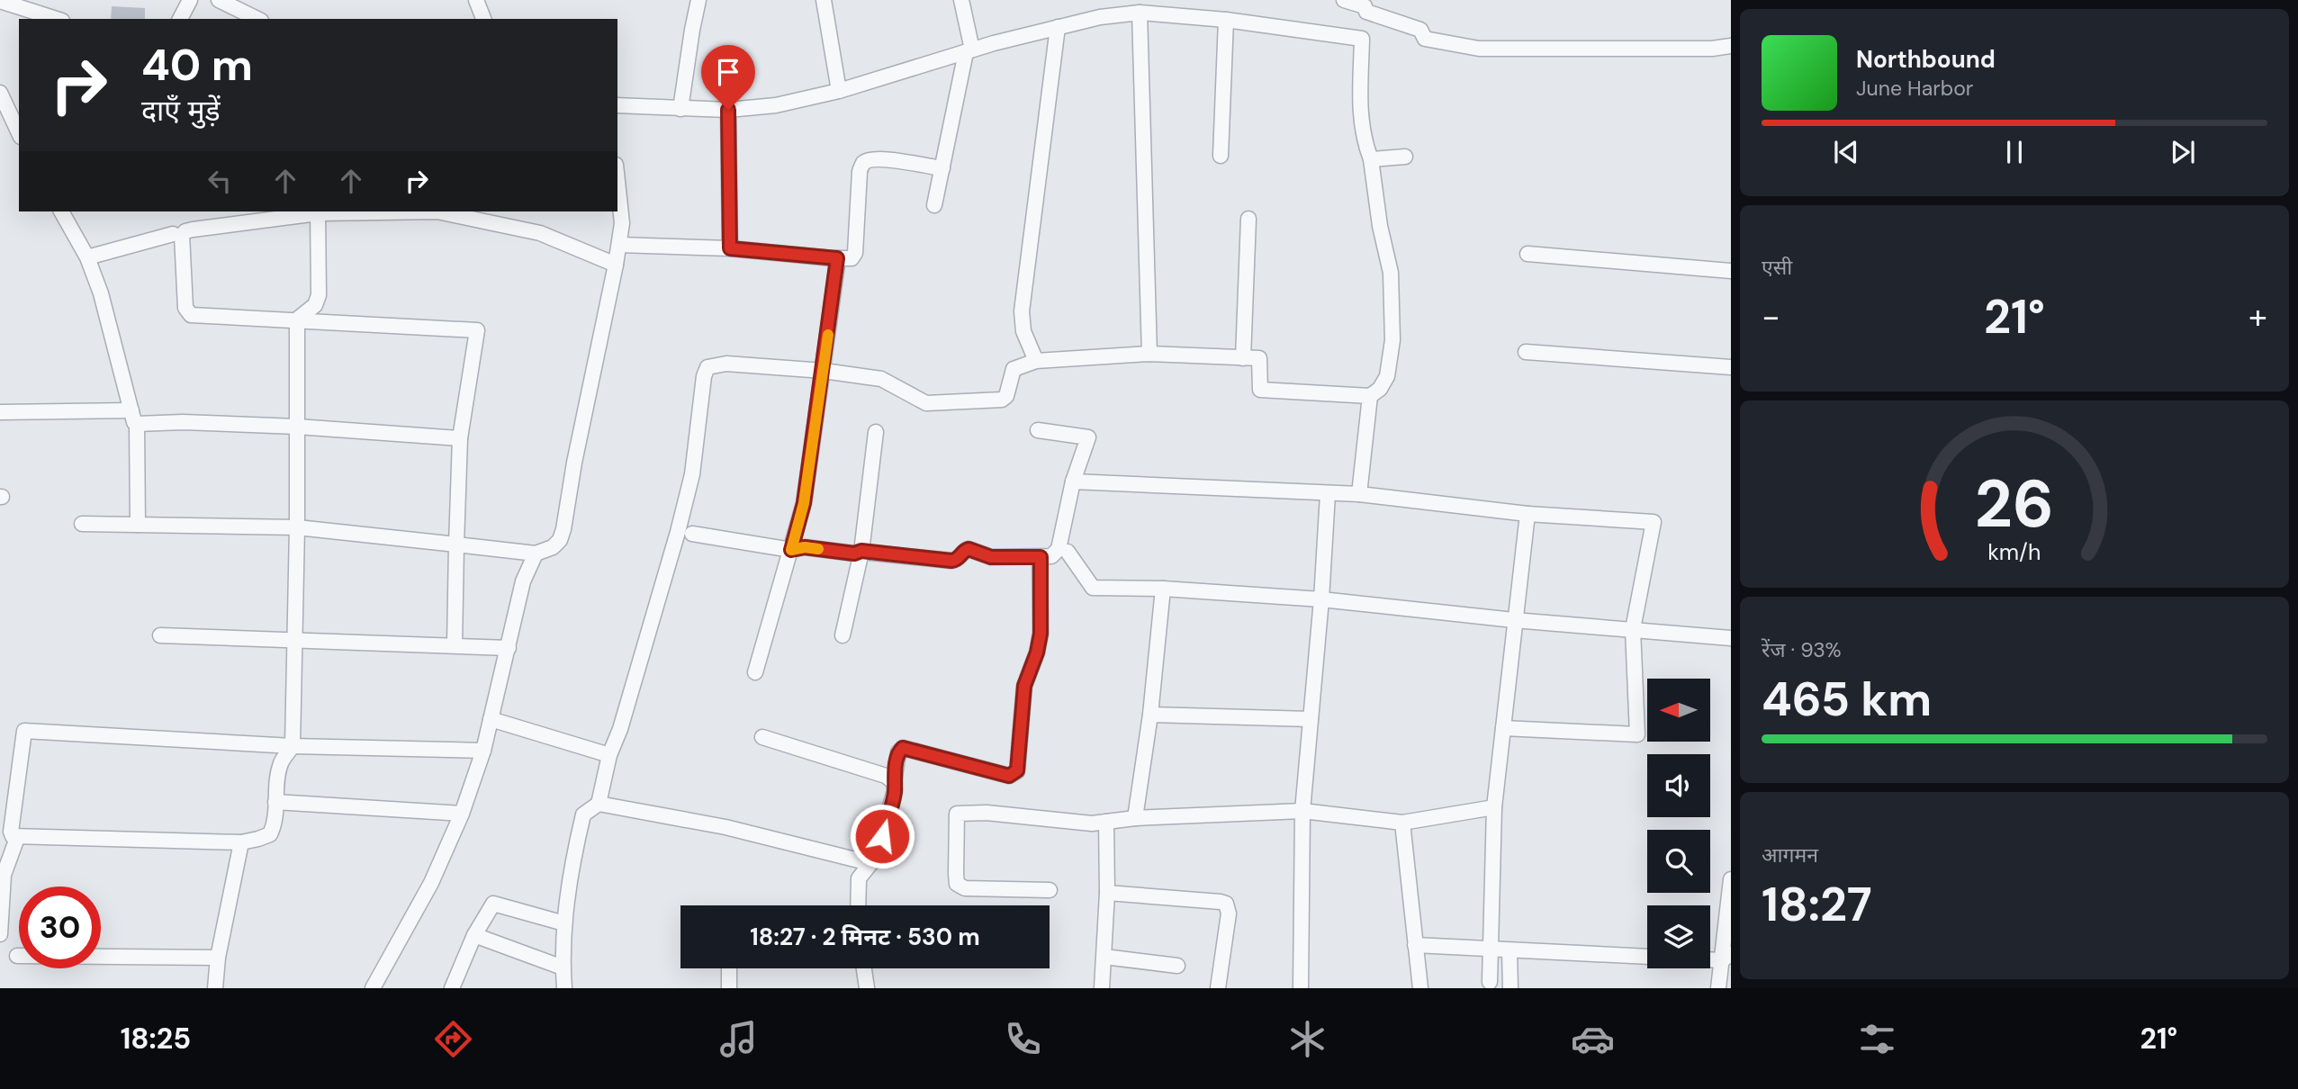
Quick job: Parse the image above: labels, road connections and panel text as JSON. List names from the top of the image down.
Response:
{
  "north": "left",
  "page": {
    "turn": ["40 m", "दाएँ मुड़ें"],
    "song": ["Northbound", "June Harbor"],
    "tile": [
      "एसी",
      ["रेंज · 93%", "465 km"],
      ["आगमन", "18:27"]
    ],
    "heat": ["−", "21°", "+"],
    "limit": "30",
    "trip": "18:27 · 2 मिनट · 530 m",
    "tabs": ["18:25", "21°"],
    "gauge": ["26", "km/h"]
  }
}
